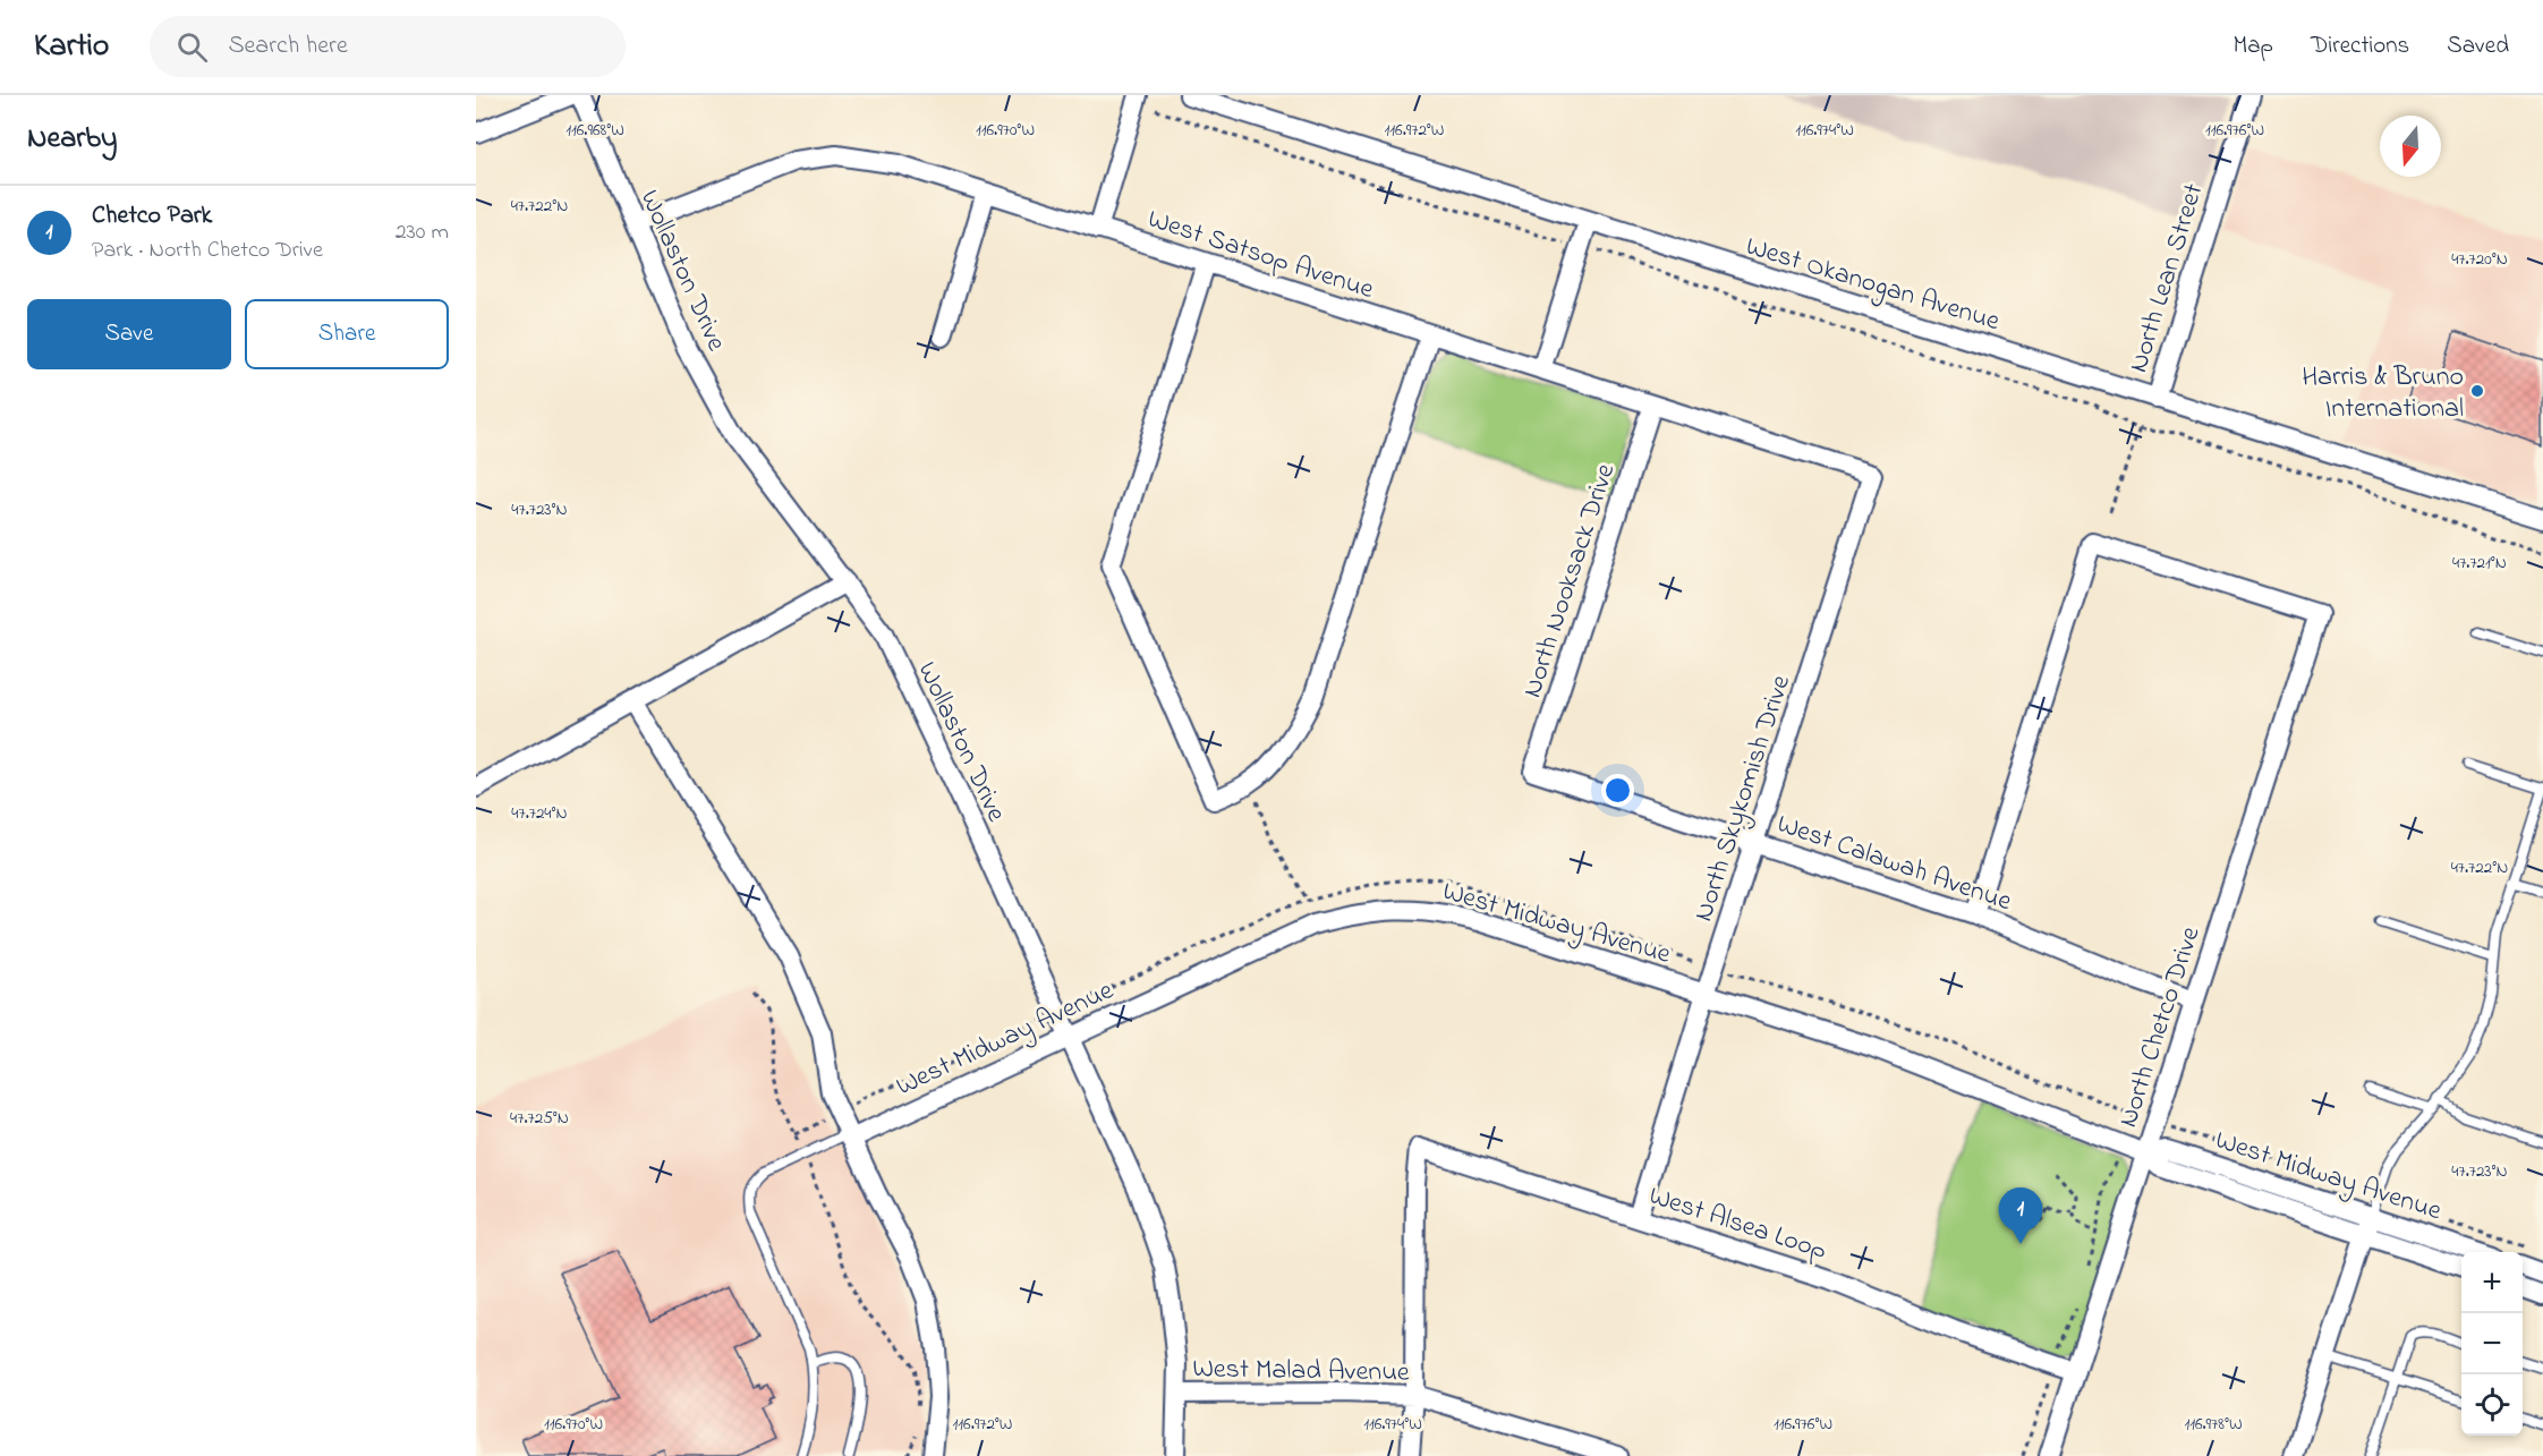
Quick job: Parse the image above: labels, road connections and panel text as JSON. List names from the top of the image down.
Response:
{
  "streets": {
    "street": [
      "West Satsop Avenue",
      "Wollaston Drive",
      "North Lean Street",
      "West Okanogan Avenue",
      "North Nooksack Drive",
      "North Skykomish Drive",
      "West Calawah Avenue",
      "West Midway Avenue",
      "North Chetco Drive",
      "West Alsea Loop",
      "West Malad Avenue"
    ]
  },
  "crossings": [
    ["West Satsop Avenue", "Wollaston Drive"],
    ["West Satsop Avenue", "North Nooksack Drive"],
    ["West Satsop Avenue", "North Skykomish Drive"],
    ["Wollaston Drive", "West Midway Avenue"],
    ["Wollaston Drive", "West Malad Avenue"],
    ["North Lean Street", "West Okanogan Avenue"],
    ["North Nooksack Drive", "West Calawah Avenue"],
    ["North Skykomish Drive", "West Calawah Avenue"],
    ["North Skykomish Drive", "West Midway Avenue"],
    ["North Skykomish Drive", "West Alsea Loop"],
    ["West Calawah Avenue", "North Chetco Drive"],
    ["West Midway Avenue", "North Chetco Drive"],
    ["North Chetco Drive", "West Alsea Loop"],
    ["West Alsea Loop", "West Malad Avenue"]
  ],
  "places": ["Harris & Bruno International"],
  "north": "bottom",
  "page": {
    "header": "Kartio",
    "search": "Search here",
    "nav": ["Map", "Directions", "Saved"],
    "heading": "Nearby",
    "list": [
      {
        "mark": "1",
        "name": "Chetco Park",
        "note": "Park · North Chetco Drive",
        "value": "230 m"
      }
    ],
    "buttons": ["Save", "Share"],
    "pins": "1",
    "map_buttons": ["+", "−"]
  },
  "coordinates": [
    "116.968°W",
    "116.970°W",
    "116.972°W",
    "116.974°W",
    "116.976°W",
    "47.722°N",
    "47.720°N",
    "47.723°N",
    "47.721°N",
    "47.724°N",
    "47.725°N",
    "116.978°W"
  ]
}
